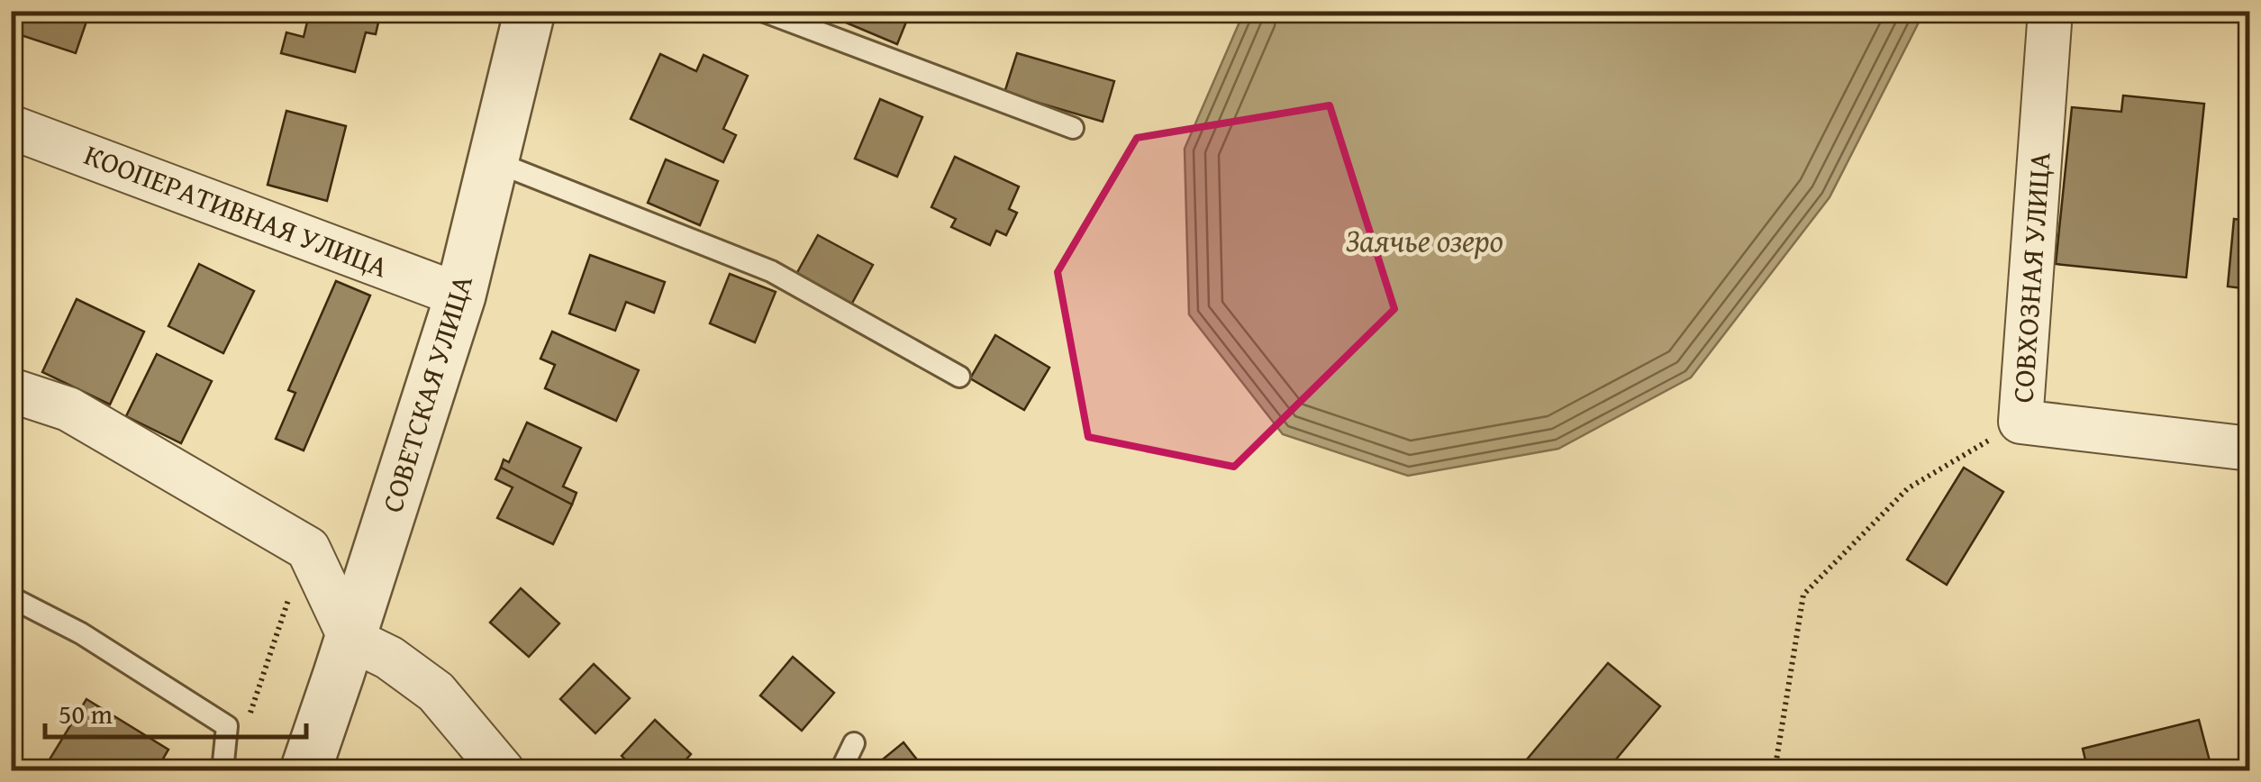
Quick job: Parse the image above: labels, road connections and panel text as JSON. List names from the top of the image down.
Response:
{
  "streets": {
    "street": ["КООПЕРАТИВНАЯ УЛИЦА", "СОВХОЗНАЯ УЛИЦА", "СОВЕТСКАЯ УЛИЦА"]
  },
  "crossings": [
    ["КООПЕРАТИВНАЯ УЛИЦА", "СОВЕТСКАЯ УЛИЦА"]
  ],
  "water": ["Заячье озеро"],
  "scale_bar": "50 m"
}
